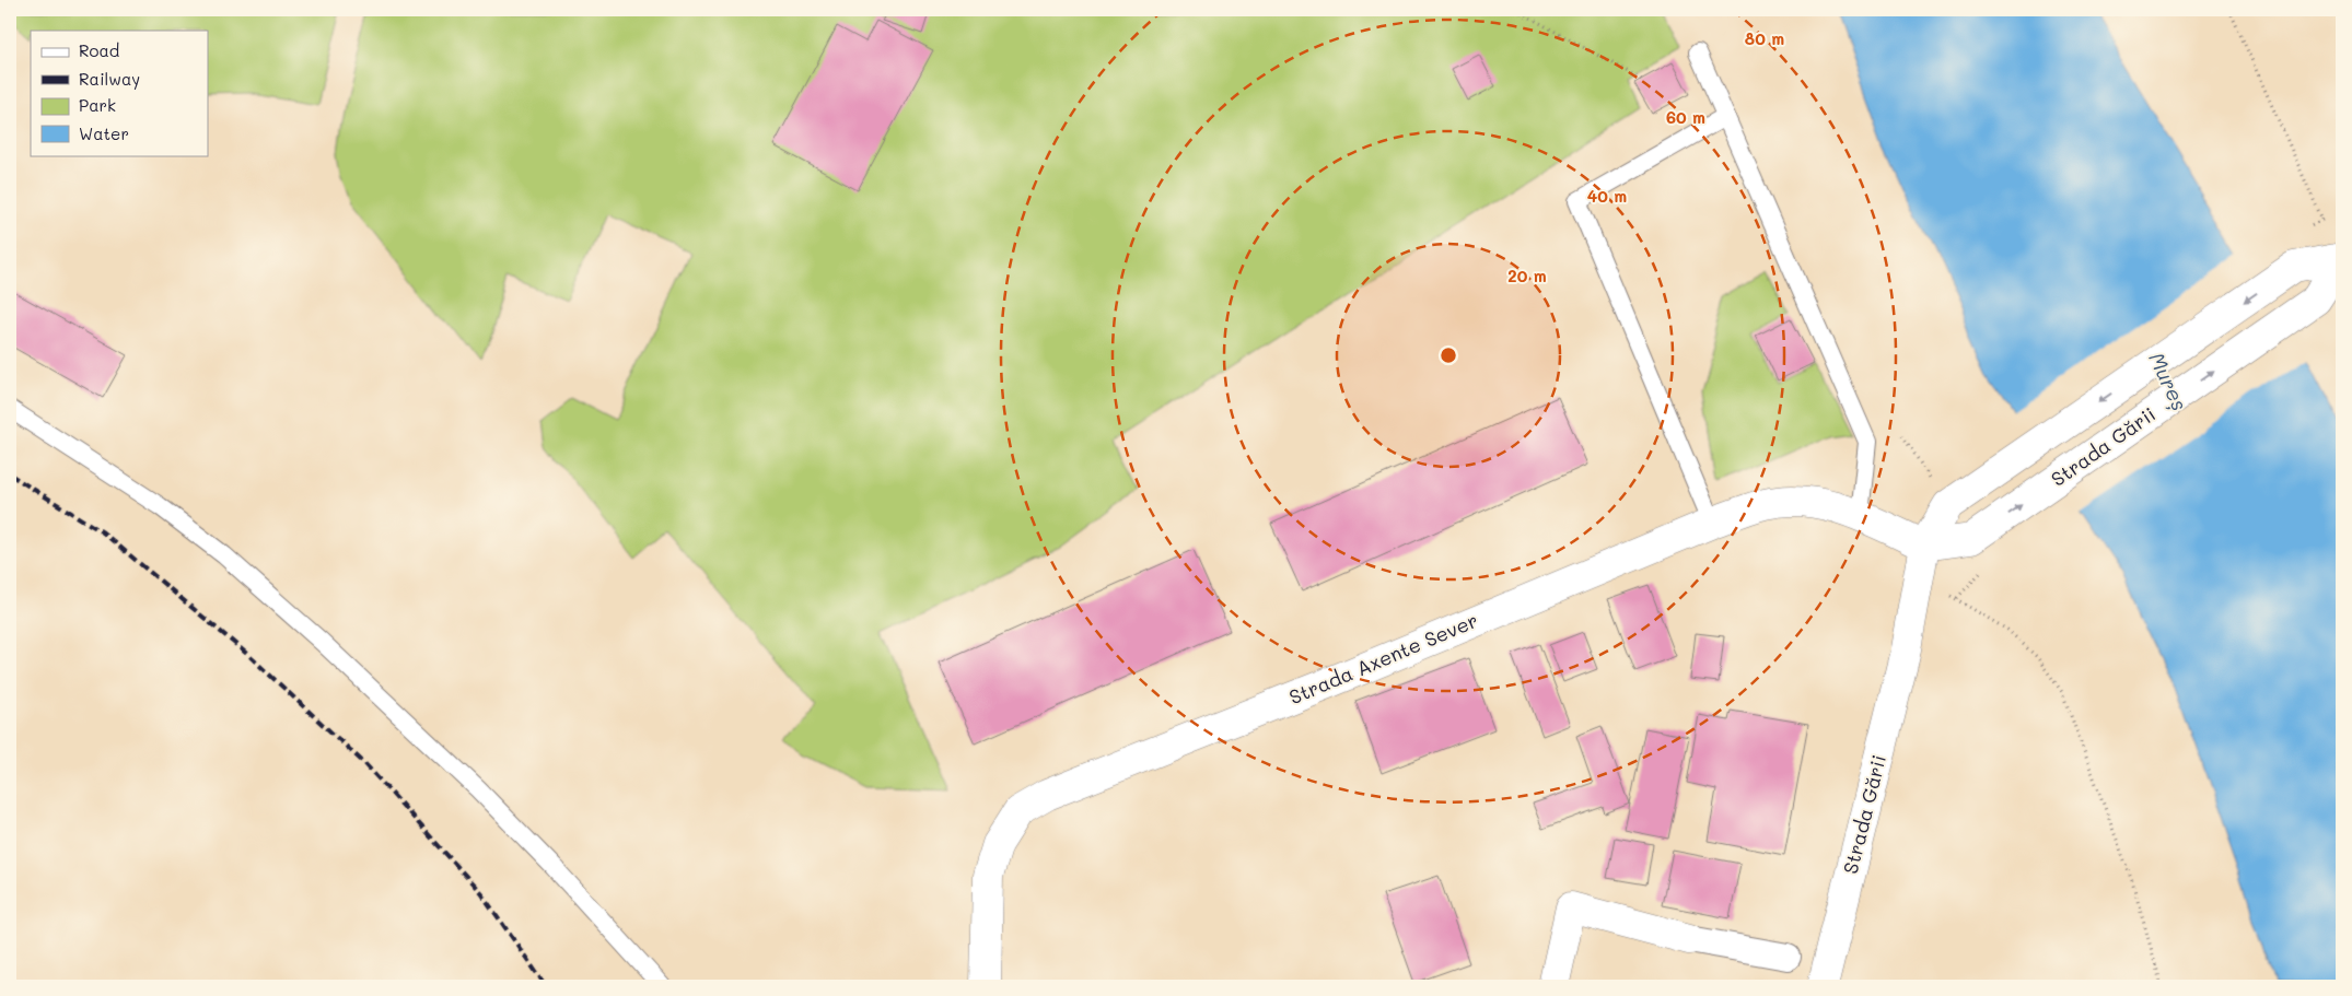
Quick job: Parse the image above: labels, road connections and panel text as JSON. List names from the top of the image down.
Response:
{
  "streets": {
    "main road": ["Strada Gării", "Strada Axente Sever"]
  },
  "crossings": [
    ["Strada Gării", "Strada Axente Sever"]
  ],
  "water": ["Mureș"],
  "legend": [
    "Road",
    "Railway",
    "Park",
    "Water"
  ],
  "rings": [
    "80 m",
    "60 m",
    "40 m",
    "20 m"
  ]
}
